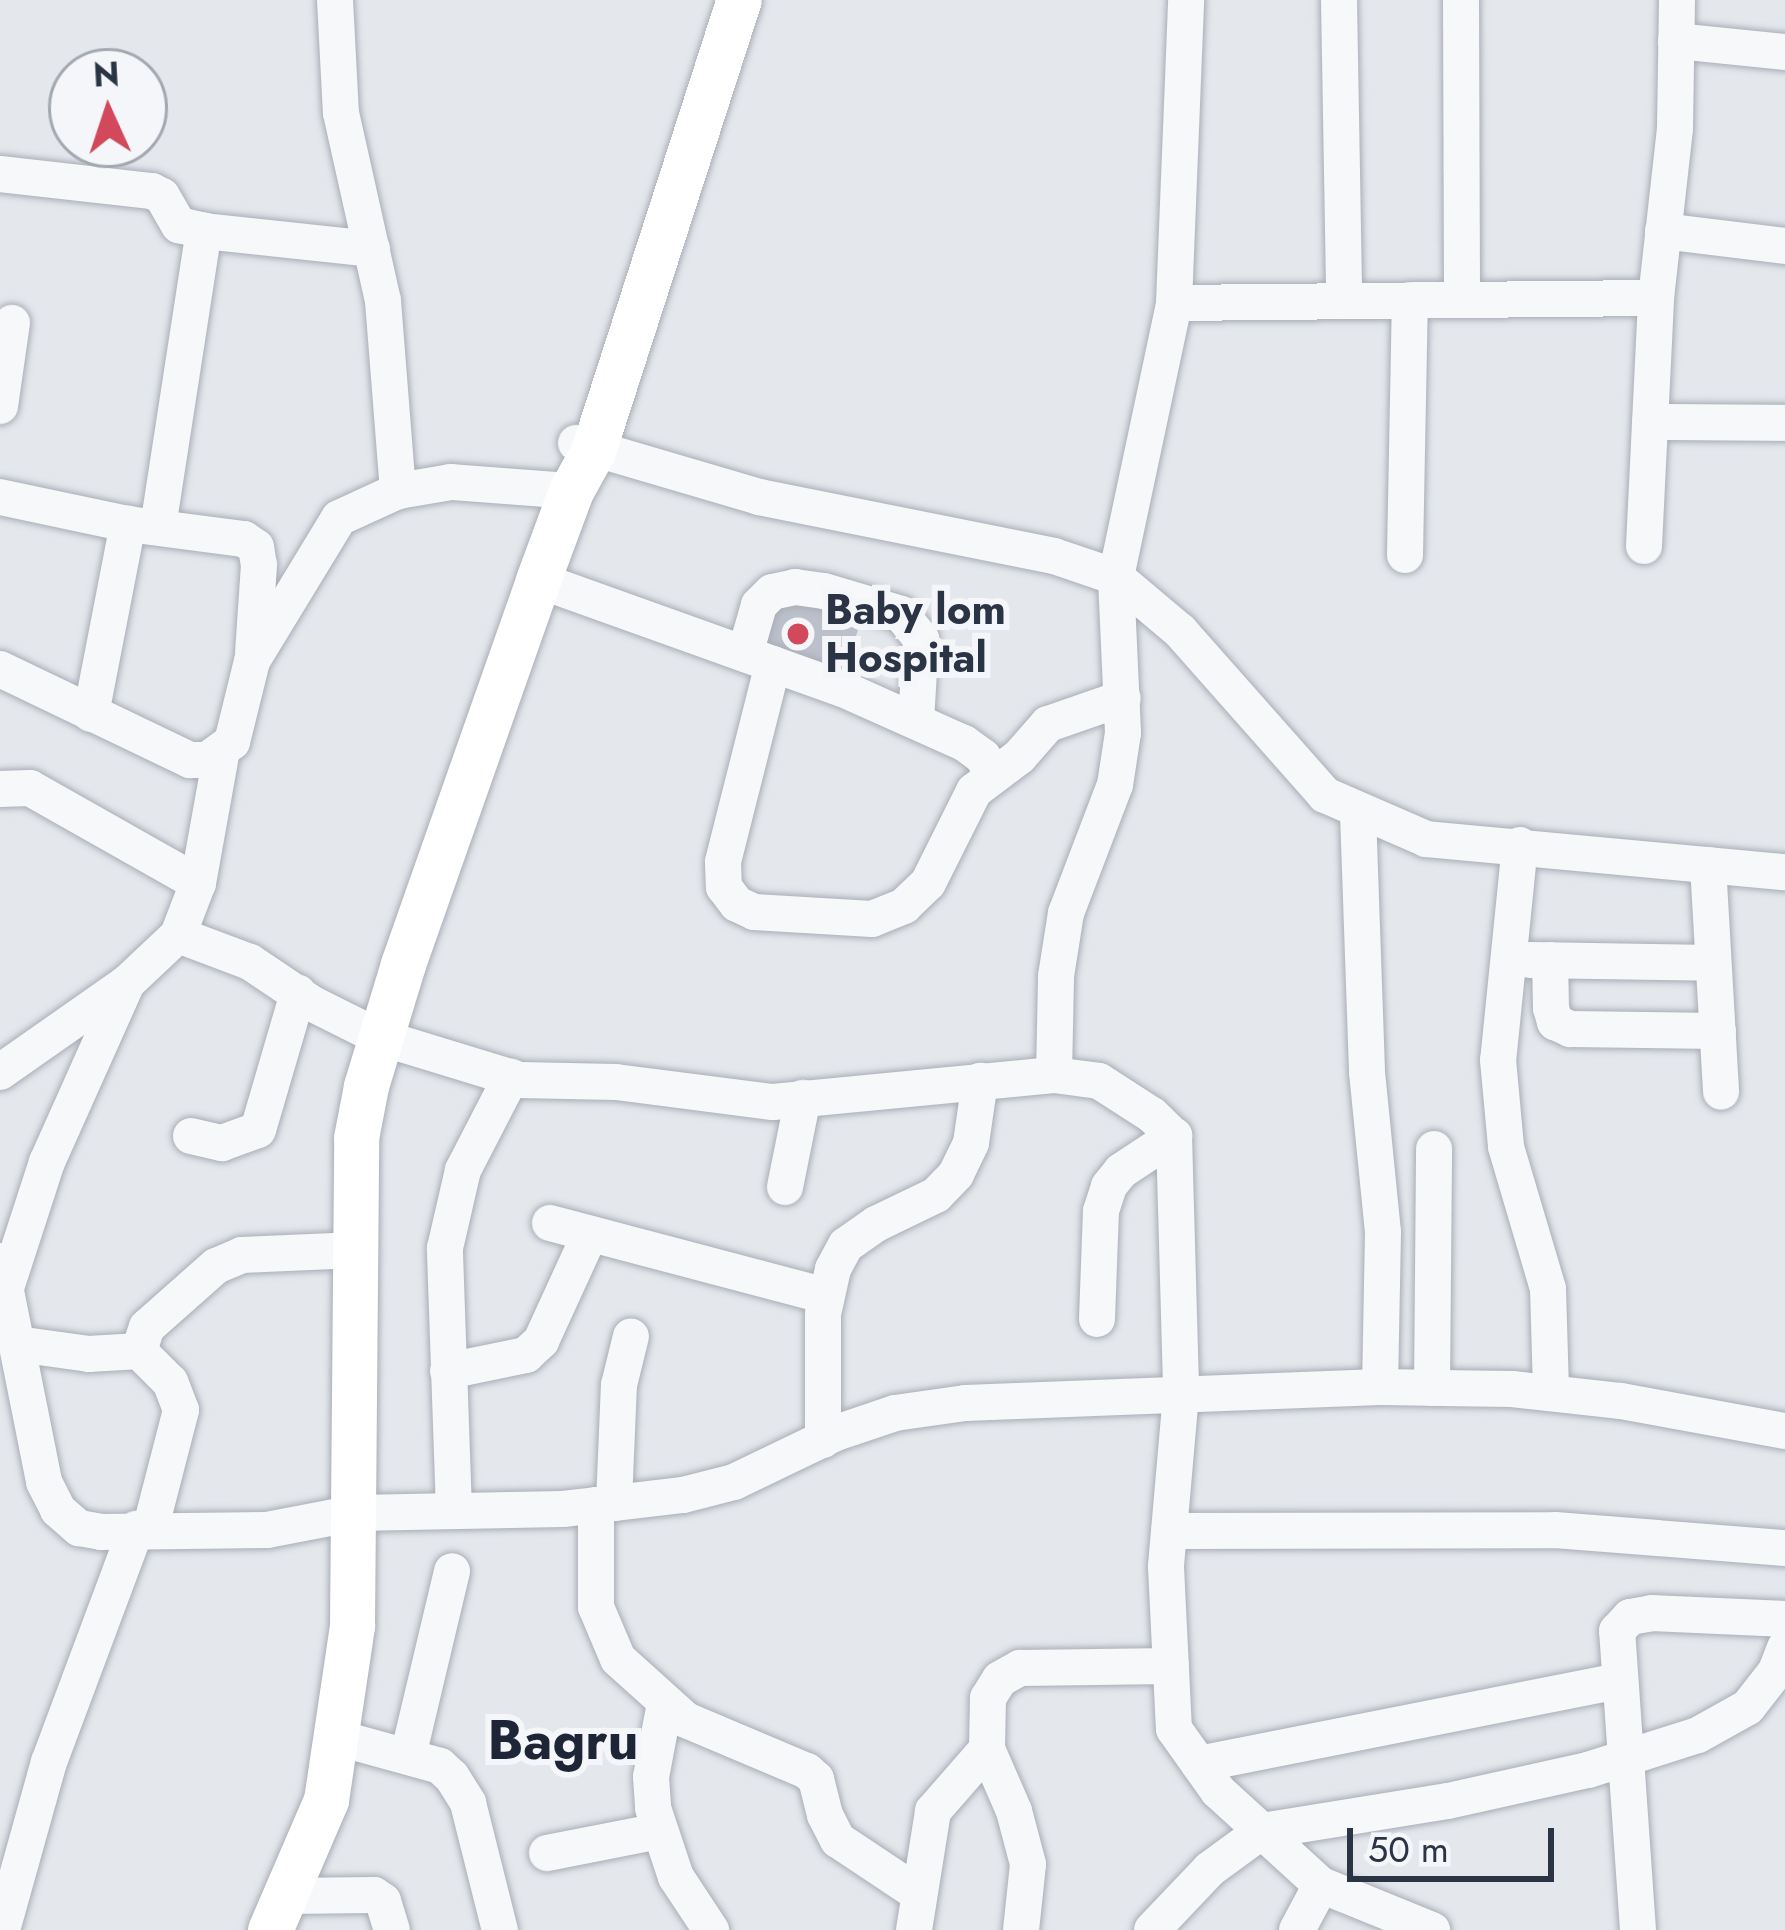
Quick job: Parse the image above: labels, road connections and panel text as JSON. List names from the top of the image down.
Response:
{
  "districts": ["Bagru"],
  "places": ["Baby lom Hospital"],
  "scale_bar": "50 m",
  "north": "top"
}
